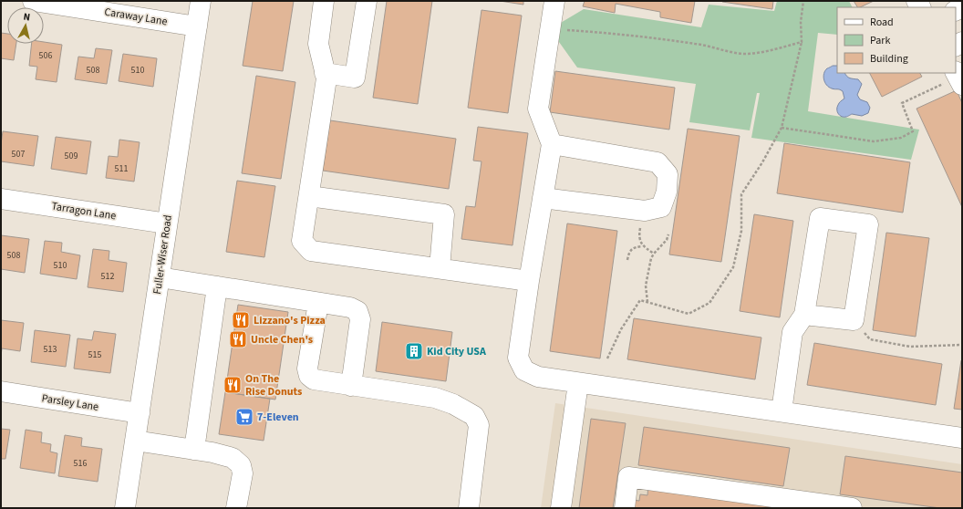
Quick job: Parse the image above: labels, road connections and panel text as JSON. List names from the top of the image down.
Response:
{
  "streets": {
    "street": [
      "Caraway Lane",
      "Tarragon Lane",
      "Fuller-Wiser Road",
      "Parsley Lane"
    ]
  },
  "crossings": [
    ["Caraway Lane", "Fuller-Wiser Road"],
    ["Tarragon Lane", "Fuller-Wiser Road"],
    ["Fuller-Wiser Road", "Parsley Lane"]
  ],
  "places": {
    "restaurant": ["Lizzano's Pizza", "Uncle Chen's", "On The Rise Donuts"],
    "building": ["Kid City USA"],
    "supermarket": ["7-Eleven"]
  },
  "house_numbers": [
    "506",
    "508",
    "510",
    "507",
    "509",
    "511",
    "508",
    "510",
    "512",
    "513",
    "515",
    "516"
  ],
  "legend": ["Road", "Park", "Building"],
  "north": "top"
}
